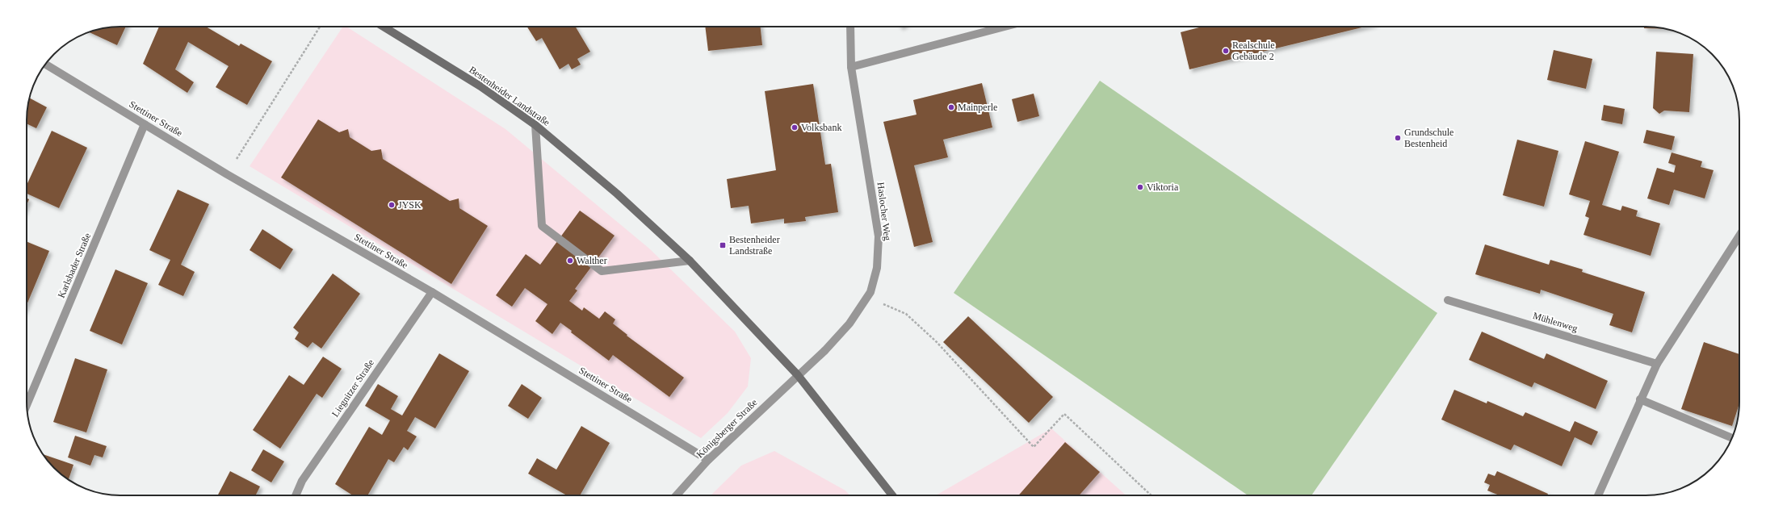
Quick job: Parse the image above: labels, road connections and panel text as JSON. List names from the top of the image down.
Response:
{
  "streets": {
    "main road": ["Bestenheider Landstraße"],
    "street": [
      "Stettiner Straße",
      "Haslocher Weg",
      "Karlsbader Straße",
      "Mühlenweg",
      "Liegnitzer Straße",
      "Königsberger Straße"
    ]
  },
  "crossings": [
    ["Bestenheider Landstraße", "Haslocher Weg"],
    ["Bestenheider Landstraße", "Königsberger Straße"],
    ["Stettiner Straße", "Karlsbader Straße"],
    ["Stettiner Straße", "Liegnitzer Straße"],
    ["Stettiner Straße", "Königsberger Straße"],
    ["Haslocher Weg", "Königsberger Straße"]
  ],
  "places": {
    "other": [
      "Realschule Gebäude 2",
      "Mainperle",
      "Volksbank",
      "Grundschule Bestenheid",
      "Viktoria",
      "JYSK",
      "Walther"
    ],
    "transit": ["Bestenheider Landstraße"]
  }
}
